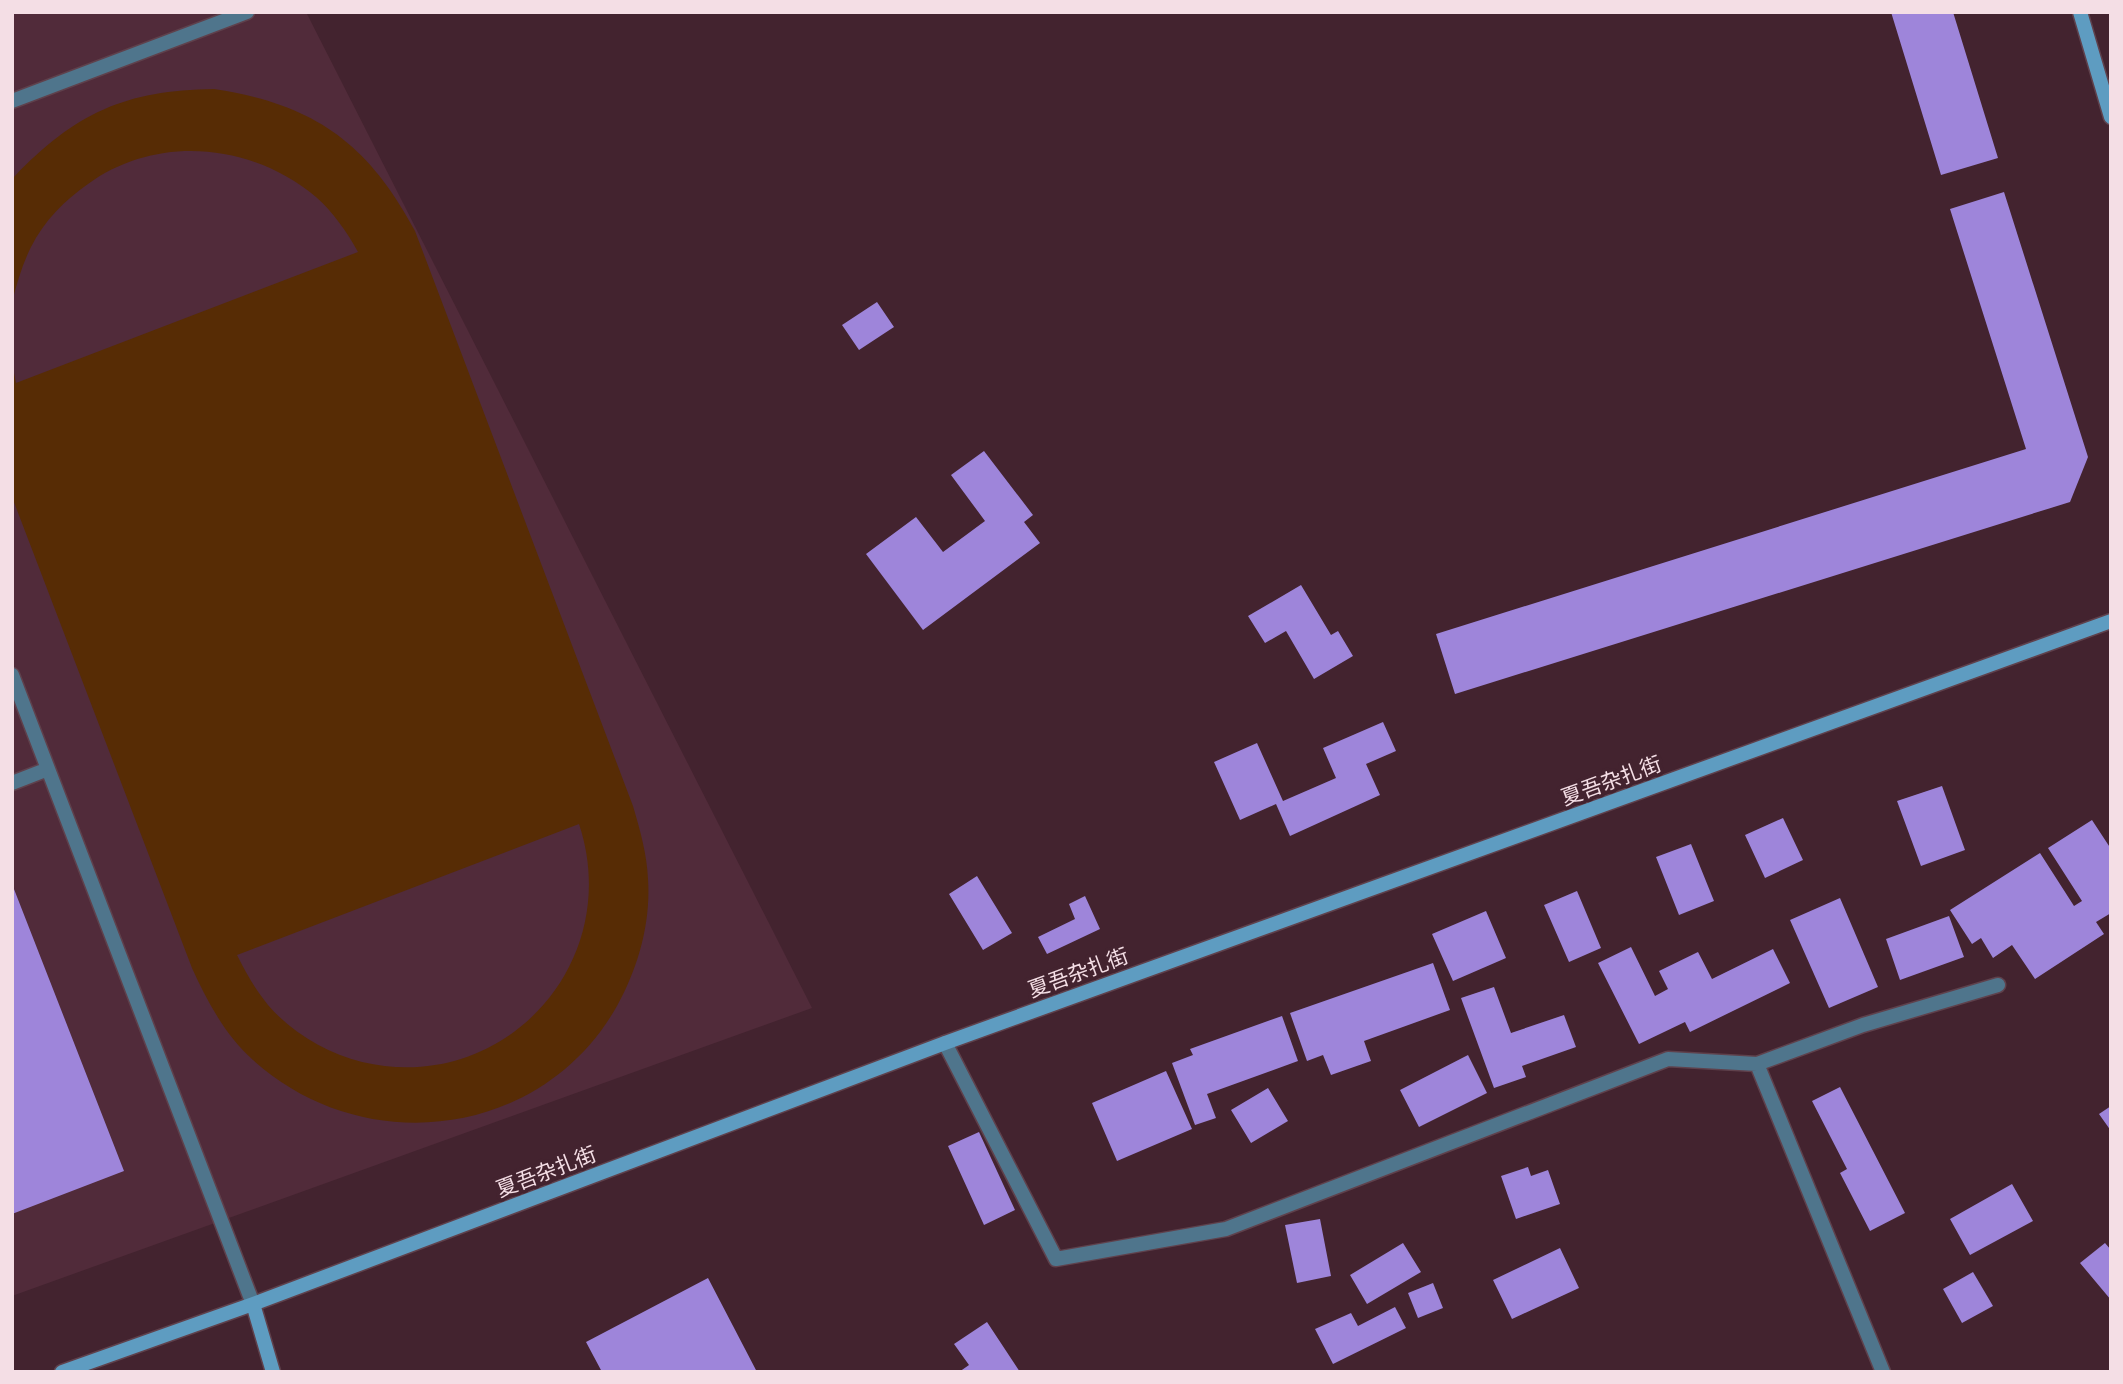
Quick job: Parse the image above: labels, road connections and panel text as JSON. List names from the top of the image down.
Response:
{
  "streets": {
    "main road": ["夏吾杂扎街"]
  }
}
